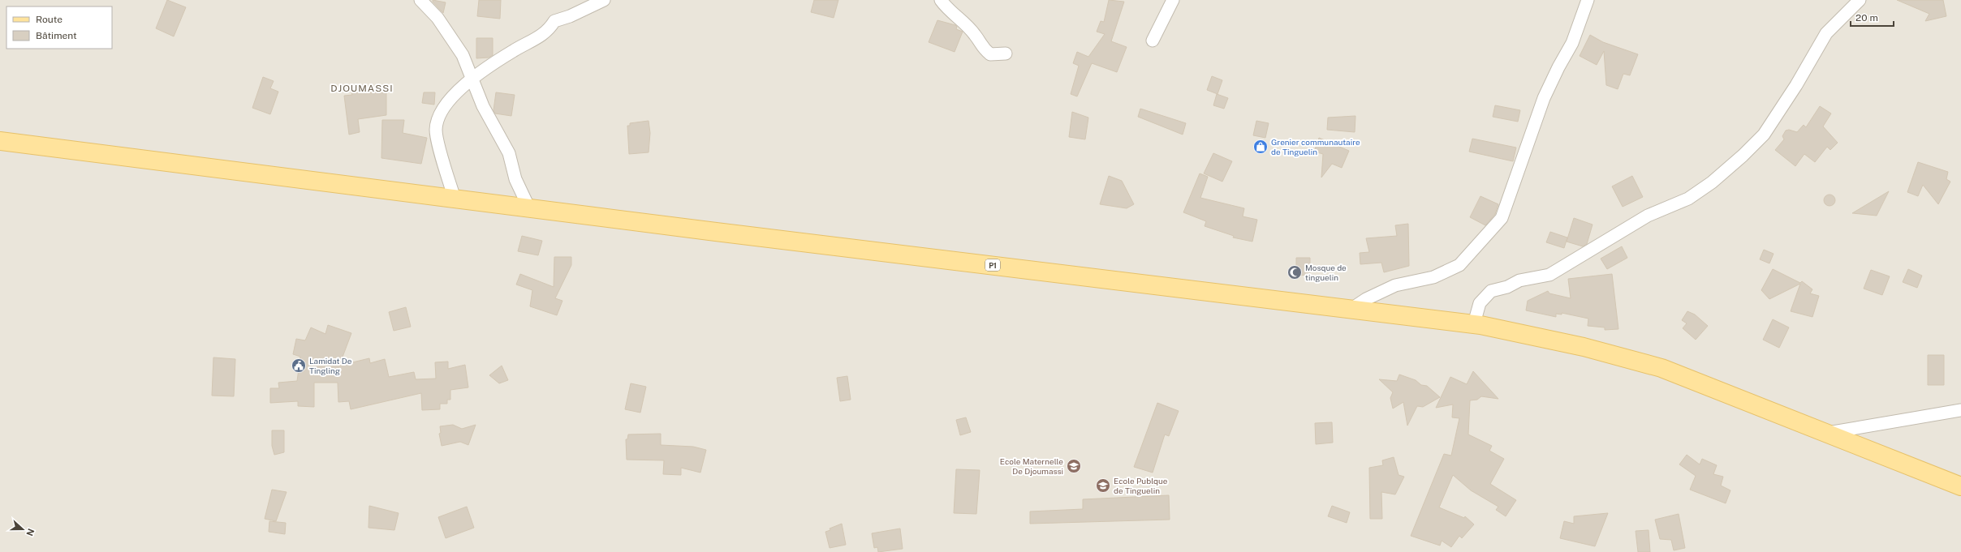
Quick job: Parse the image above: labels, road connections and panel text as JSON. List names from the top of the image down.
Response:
{
  "streets": {
    "main road": ["P1"]
  },
  "districts": ["DJOUMASSI"],
  "places": {
    "shop": ["Grenier communautaire de Tinguelin"],
    "mosque": ["Mosque de tinguelin"],
    "public building": ["Lamidat De Tingling"],
    "school or university": ["Ecole Maternelle De Djoumassi", "Ecole Publque de Tinguelin"]
  },
  "legend": ["Route", "Bâtiment"],
  "scale_bar": "20 m",
  "north": "right"
}
